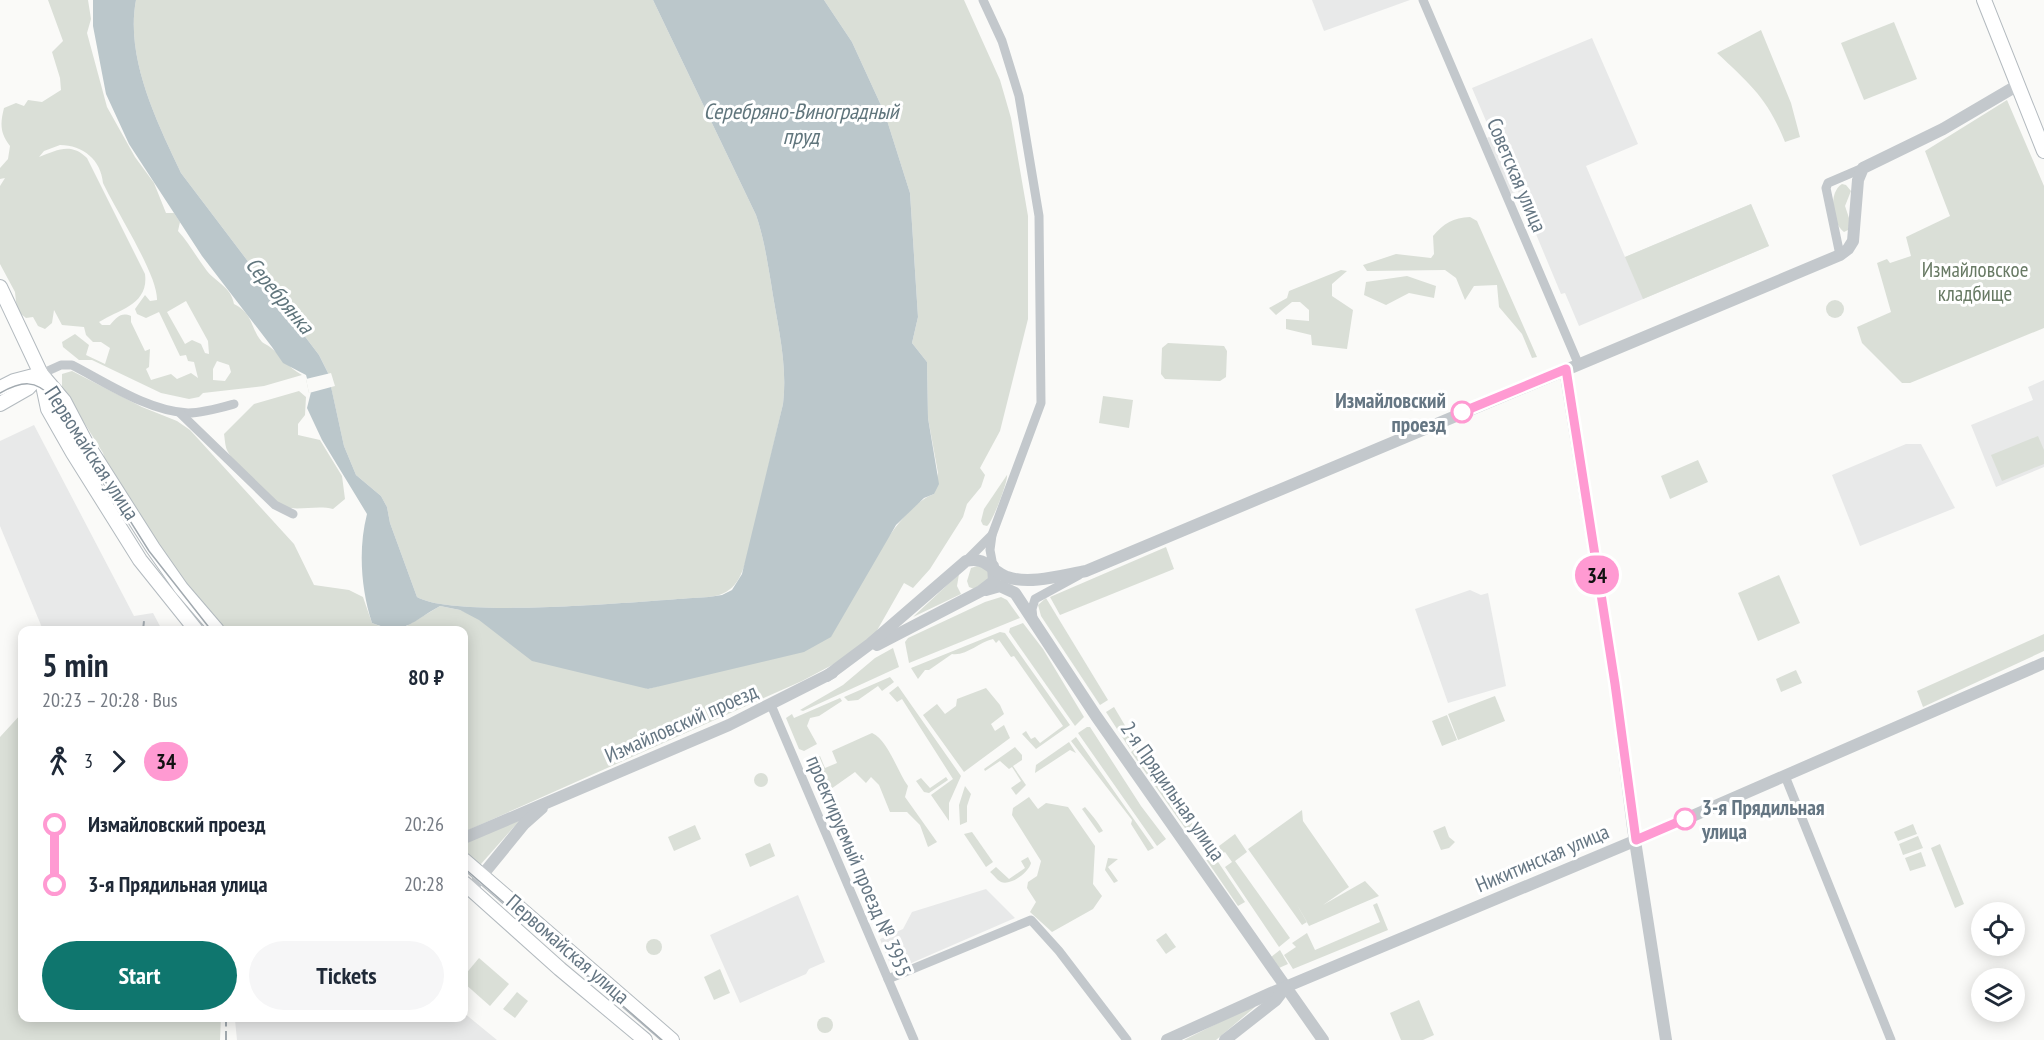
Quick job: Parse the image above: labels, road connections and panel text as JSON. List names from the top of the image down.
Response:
{
  "streets": {
    "main road": ["Первомайская улица"],
    "street": [
      "Советская улица",
      "Измайловский проезд",
      "2-я Прядильная улица",
      "Никитинская улица",
      "проектируемый проезд № 3955"
    ]
  },
  "crossings": [
    ["Первомайская улица", "Измайловский проезд"],
    ["Измайловский проезд", "2-я Прядильная улица"],
    ["Измайловский проезд", "проектируемый проезд № 3955"],
    ["2-я Прядильная улица", "Никитинская улица"]
  ],
  "water": ["Серебряно-Виноградный пруд", "Серебрянка"],
  "parks": ["Измайловское кладбище"],
  "places": ["Измайловский проезд", "3-я Прядильная улица"],
  "lines": ["bus line 34"],
  "page": {
    "on_map": "34",
    "heading": ["5 min", "20:23 – 20:28 · Bus", "80 ₽"],
    "legs": ["3", "34"],
    "list": [
      {
        "name": "Измайловский проезд",
        "value": "20:26"
      },
      {
        "name": "3-я Прядильная улица",
        "value": "20:28"
      }
    ],
    "buttons": ["Start", "Tickets"]
  }
}
